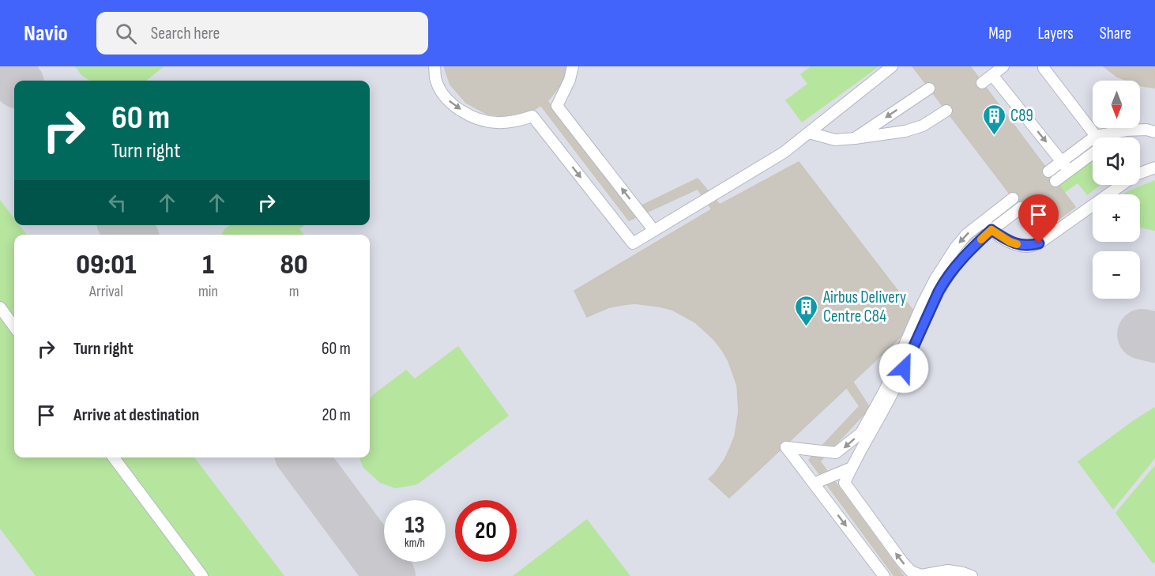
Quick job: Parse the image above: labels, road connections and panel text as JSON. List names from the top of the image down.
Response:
{
  "places": {
    "building": ["C89", "Airbus Delivery Centre C84"]
  },
  "north": "bottom",
  "page": {
    "header": "Navio",
    "search": "Search here",
    "nav": ["Map", "Layers", "Share"],
    "map_buttons": ["+", "−"],
    "turn": ["60 m", "Turn right"],
    "eta": [
      "09:01",
      "Arrival",
      "1",
      "min",
      "80",
      "m"
    ],
    "list": [
      {
        "name": "Turn right",
        "value": "60 m"
      },
      {
        "name": "Arrive at destination",
        "value": "20 m"
      }
    ],
    "speed": "13 km/h",
    "limit": "20"
  }
}
